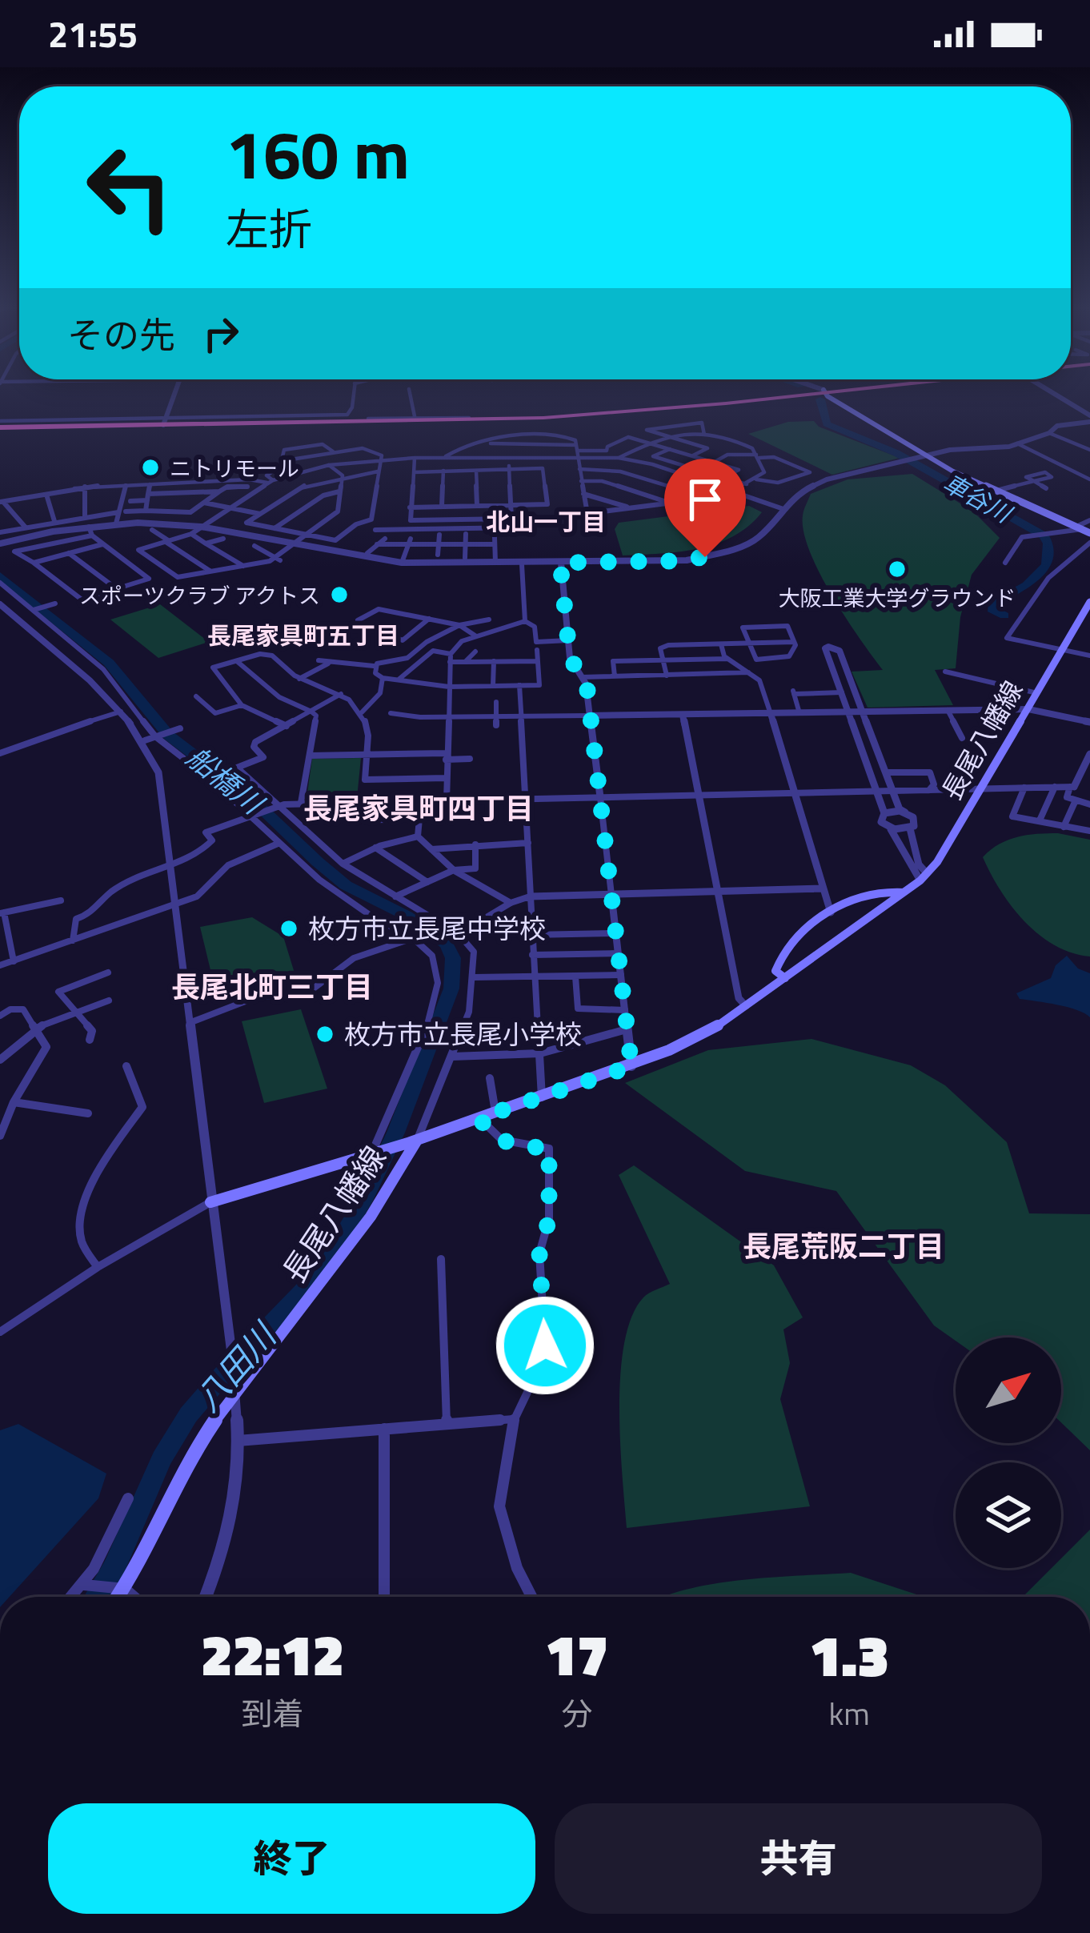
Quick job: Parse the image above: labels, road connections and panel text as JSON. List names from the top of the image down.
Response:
{
  "streets": {
    "main road": ["長尾八幡線"]
  },
  "districts": [
    "北山一丁目",
    "長尾家具町五丁目",
    "長尾家具町四丁目",
    "長尾北町三丁目",
    "長尾荒阪二丁目"
  ],
  "water": ["車谷川", "船橋川", "八田川"],
  "places": [
    "ニトリモール",
    "大阪工業大学グラウンド",
    "スポーツクラブ アクトス",
    "枚方市立長尾中学校",
    "枚方市立長尾小学校"
  ],
  "north": "top right",
  "page": {
    "status": "21:55",
    "turn": ["160 m", "左折"],
    "then": "その先",
    "eta": [
      "22:12",
      "到着",
      "17",
      "分",
      "1.3",
      "km"
    ],
    "buttons": ["終了", "共有"]
  }
}
